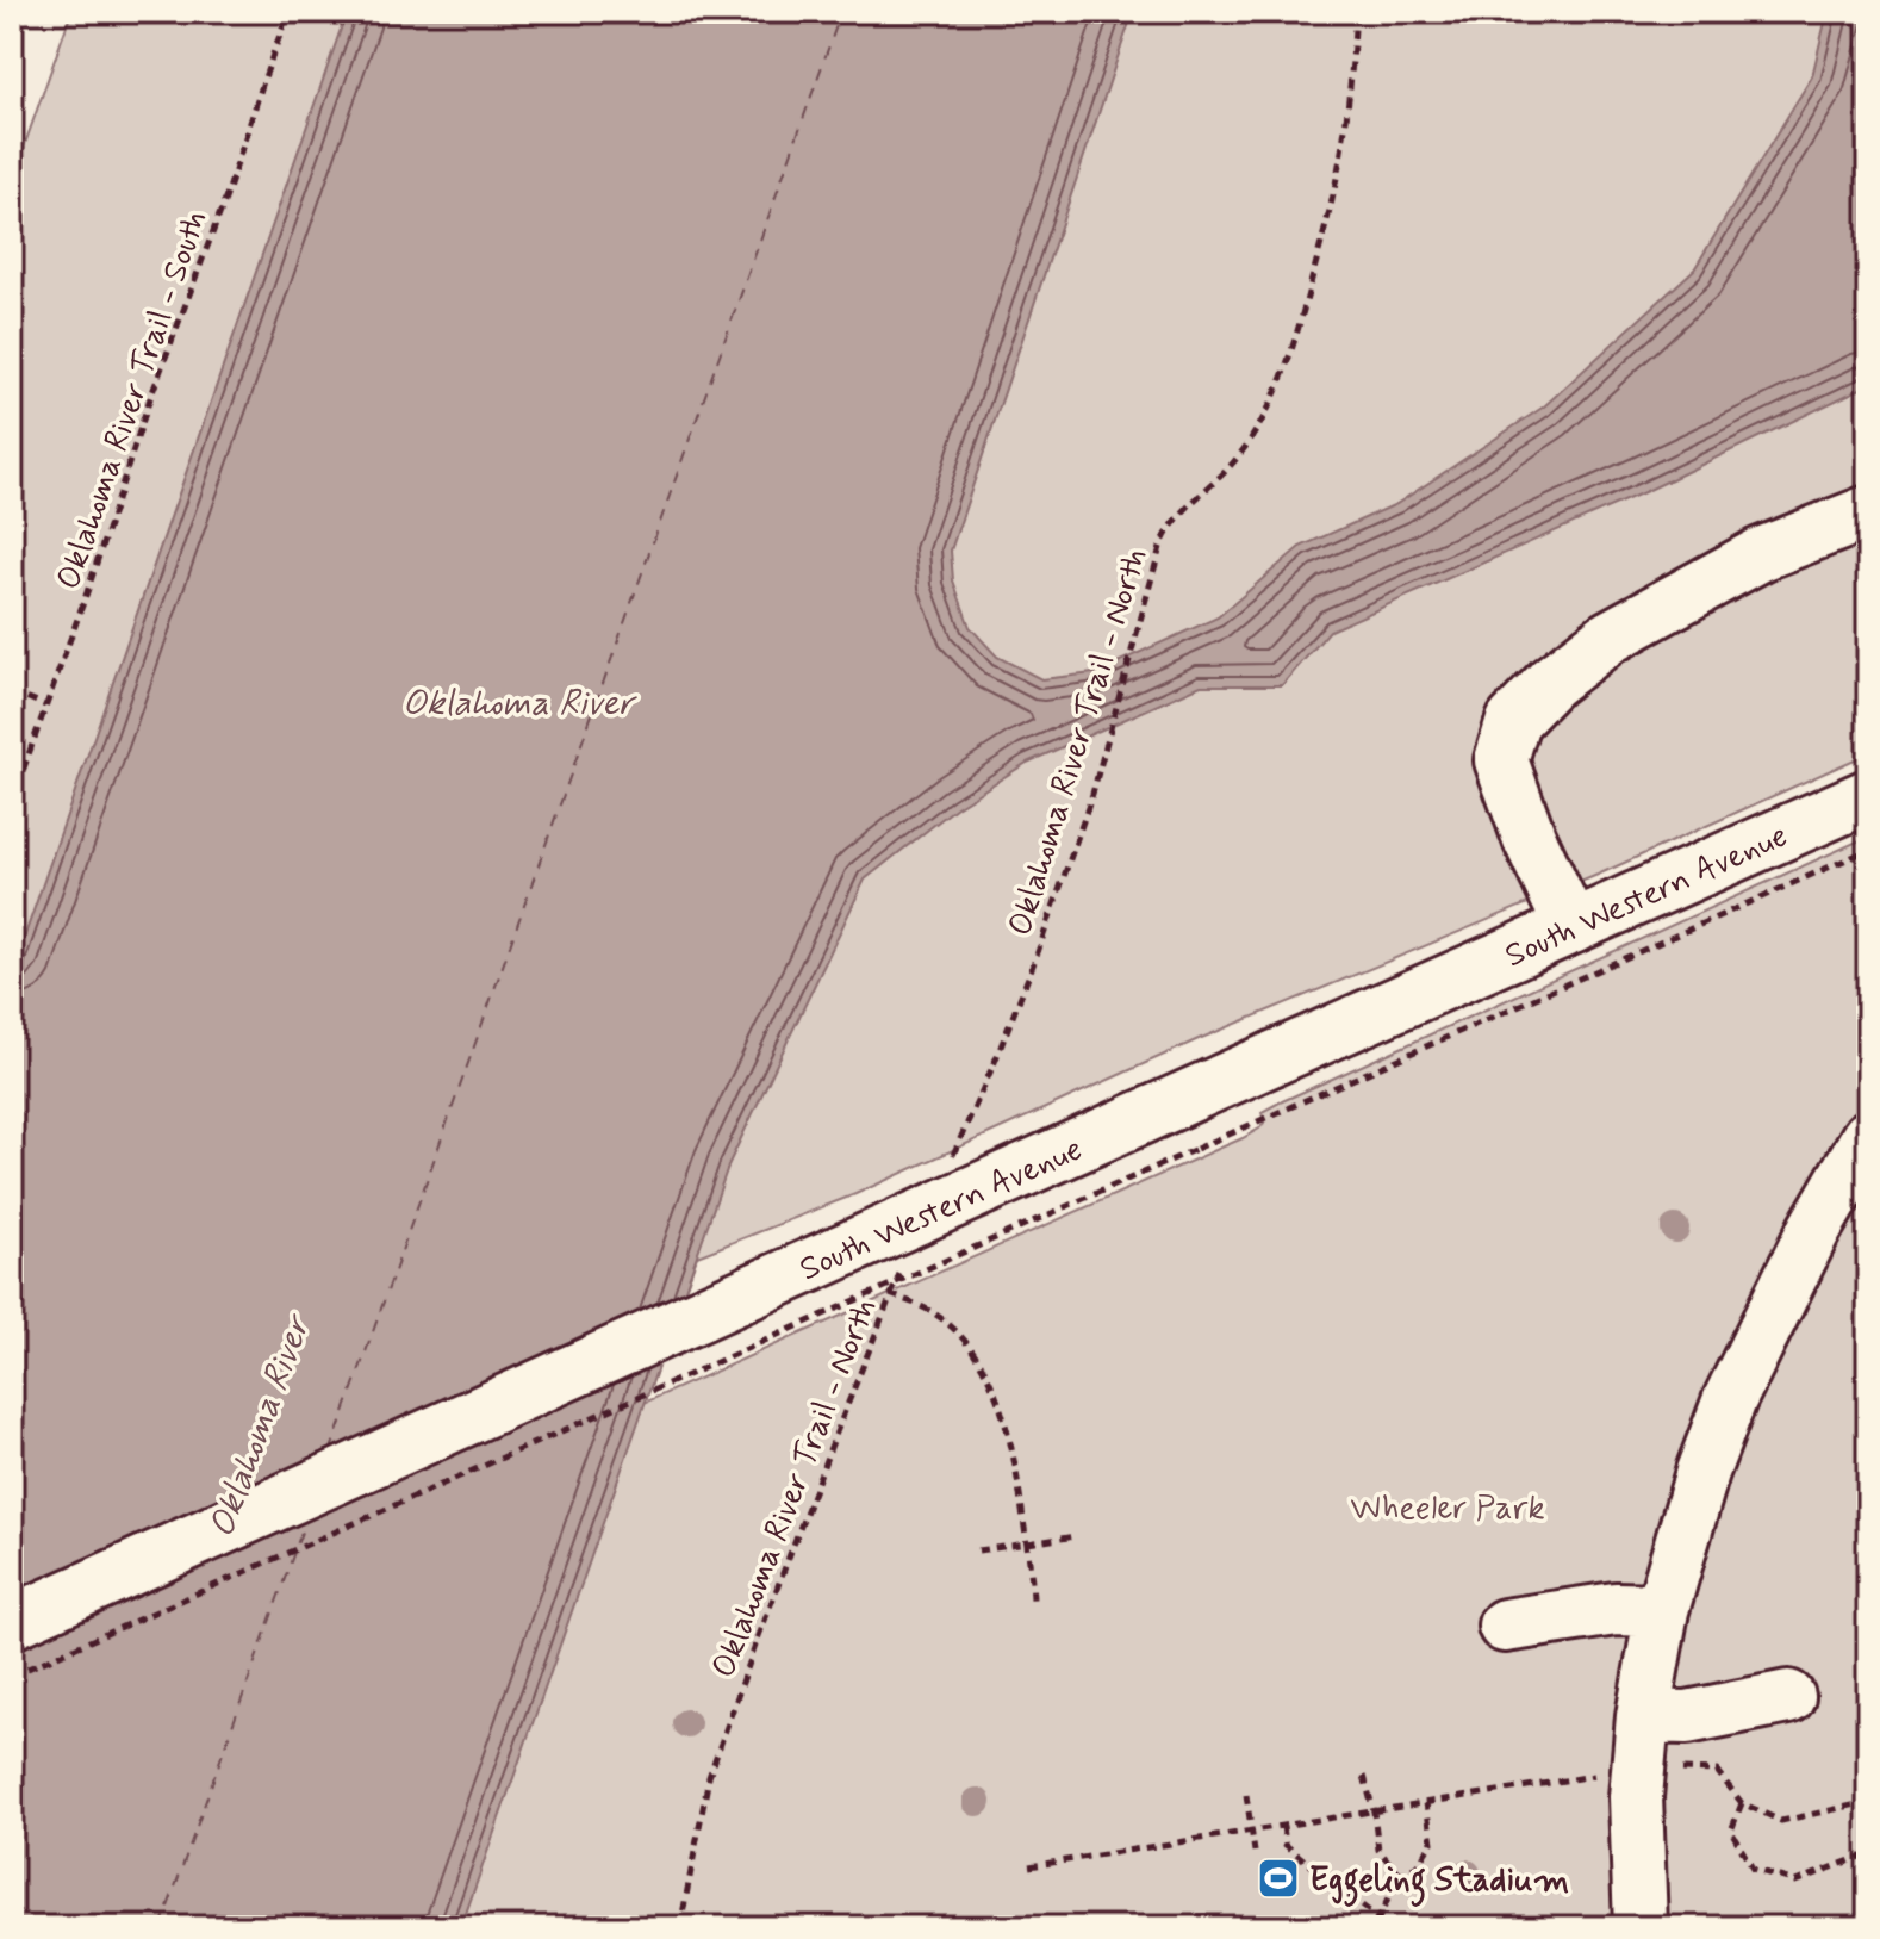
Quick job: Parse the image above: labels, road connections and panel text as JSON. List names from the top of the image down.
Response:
{
  "streets": {
    "main road": ["South Western Avenue"],
    "path": ["Oklahoma River Trail - South", "Oklahoma River Trail - North"]
  },
  "water": ["Oklahoma River"],
  "parks": ["Wheeler Park"],
  "places": {
    "sports": ["Eggeling Stadium"]
  }
}
